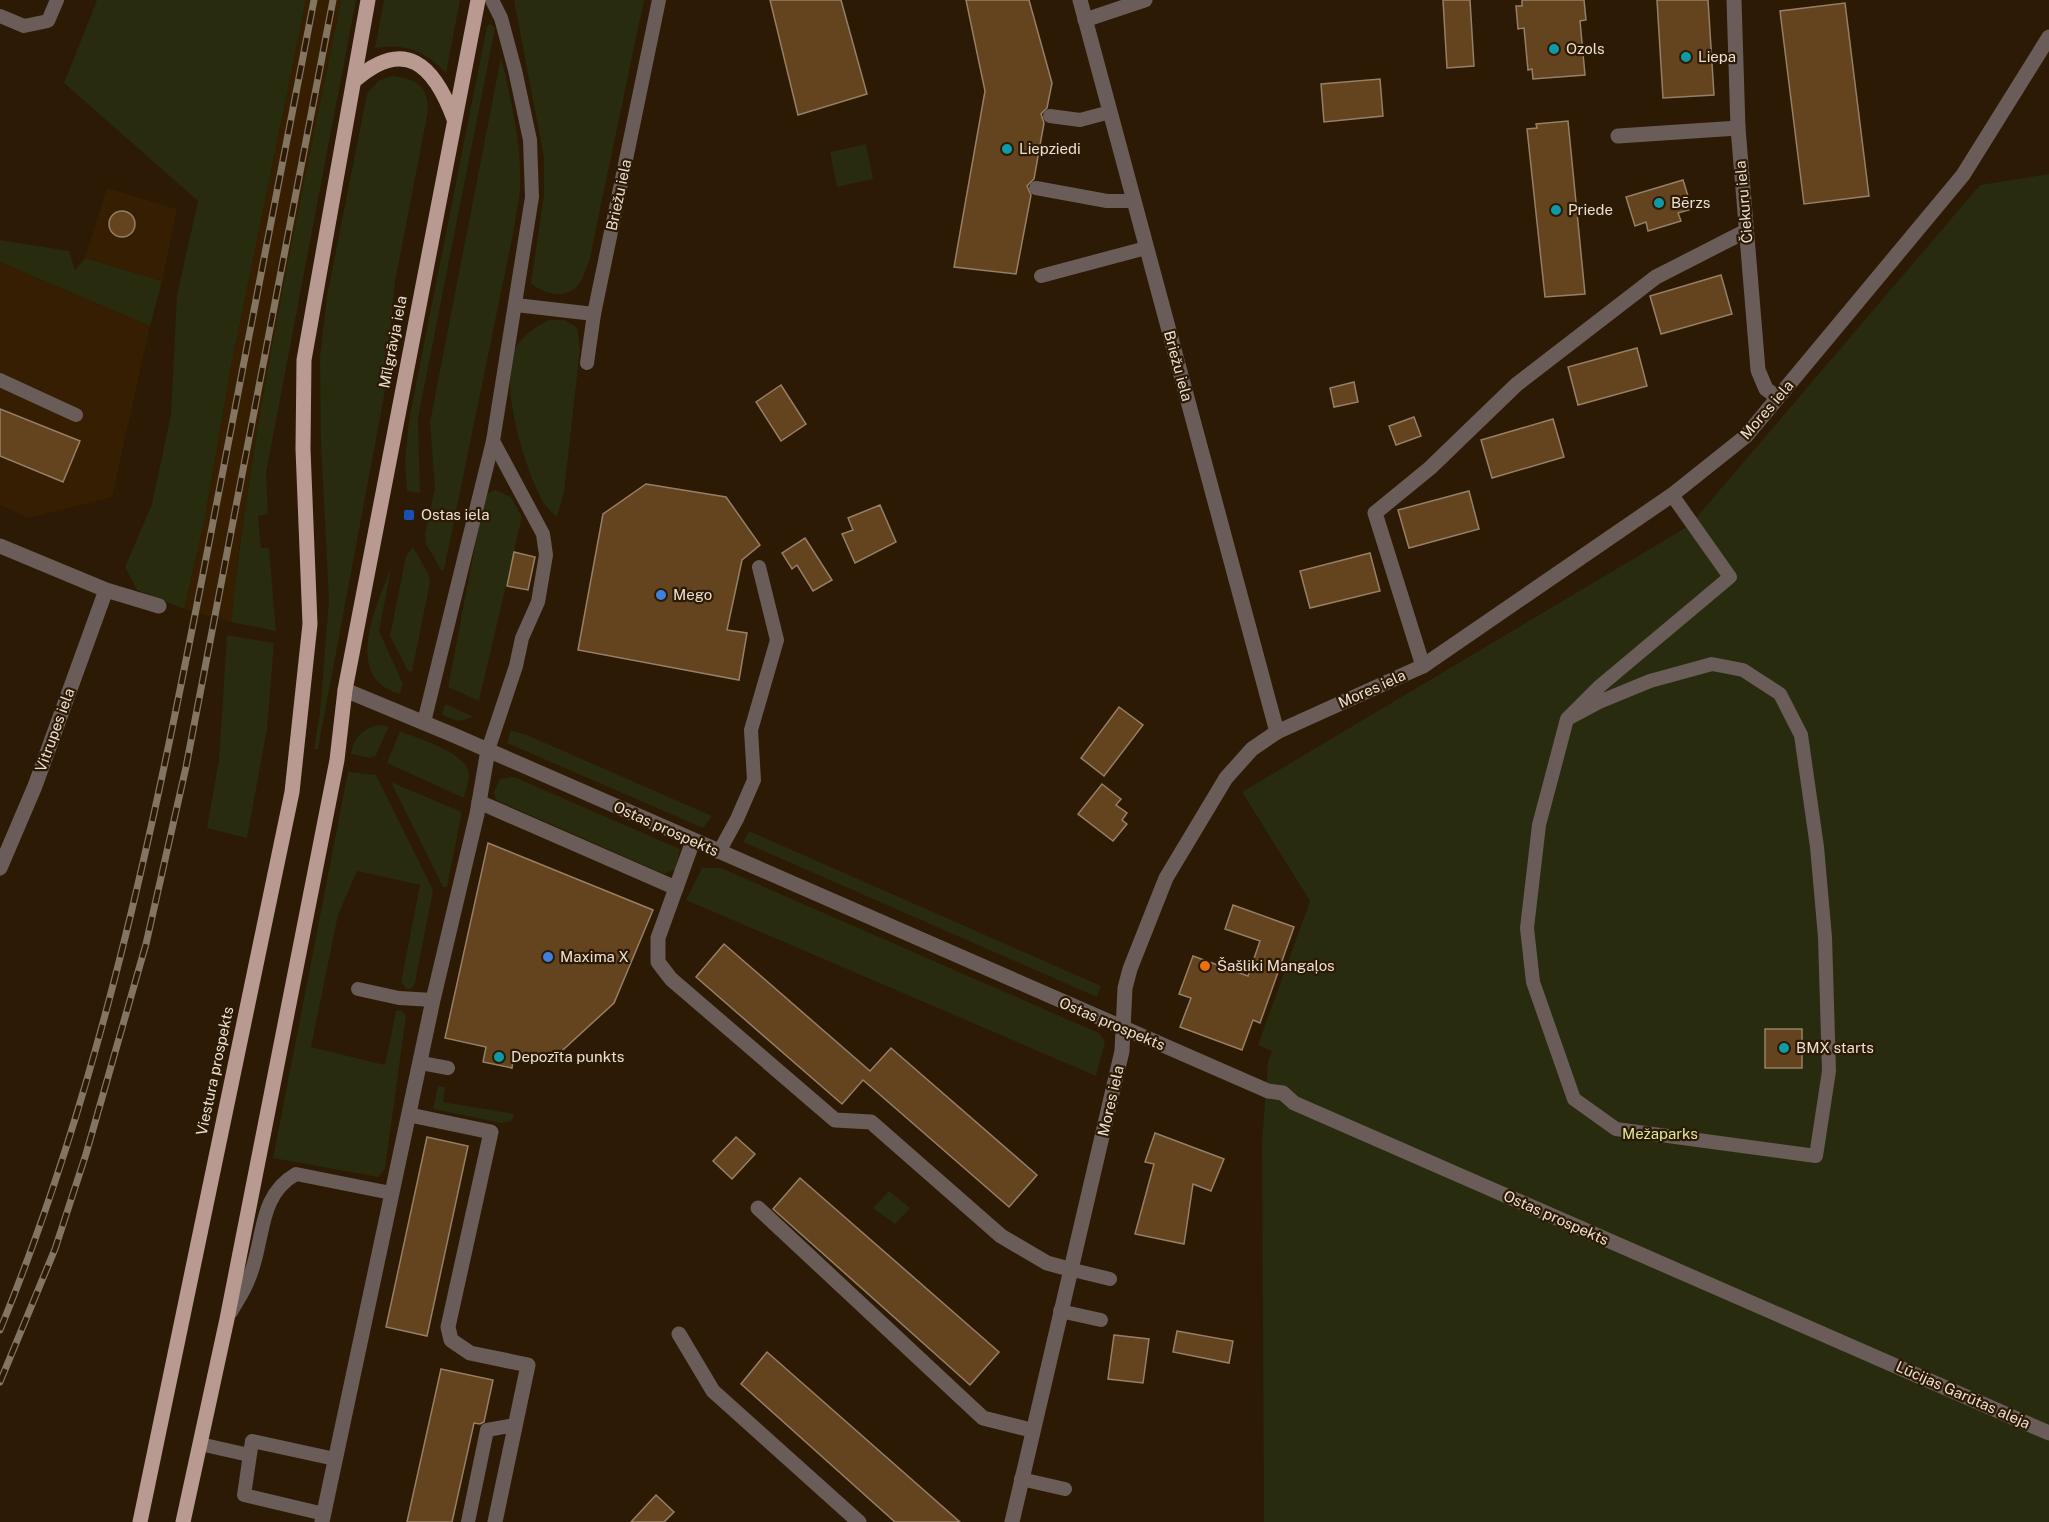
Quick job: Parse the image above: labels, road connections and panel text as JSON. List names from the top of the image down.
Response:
{
  "streets": {
    "main road": ["Mīlgrāvja iela", "Viestura prospekts"],
    "street": [
      "Briežu iela",
      "Čiekuru iela",
      "Mores iela",
      "Vitrupes iela",
      "Ostas prospekts",
      "Lūcijas Garūtas aleja"
    ]
  },
  "crossings": [
    ["Briežu iela", "Mores iela"],
    ["Čiekuru iela", "Mores iela"],
    ["Mīlgrāvja iela", "Ostas prospekts"],
    ["Mores iela", "Ostas prospekts"],
    ["Ostas prospekts", "Lūcijas Garūtas aleja"]
  ],
  "parks": ["Mežaparks"],
  "places": {
    "other": [
      "Ozols",
      "Liepa",
      "Liepziedi",
      "Bērzs",
      "Priede",
      "Mego",
      "Maxima X",
      "Šašliki Mangaļos",
      "BMX starts",
      "Depozīta punkts"
    ],
    "transit": ["Ostas iela"]
  }
}
